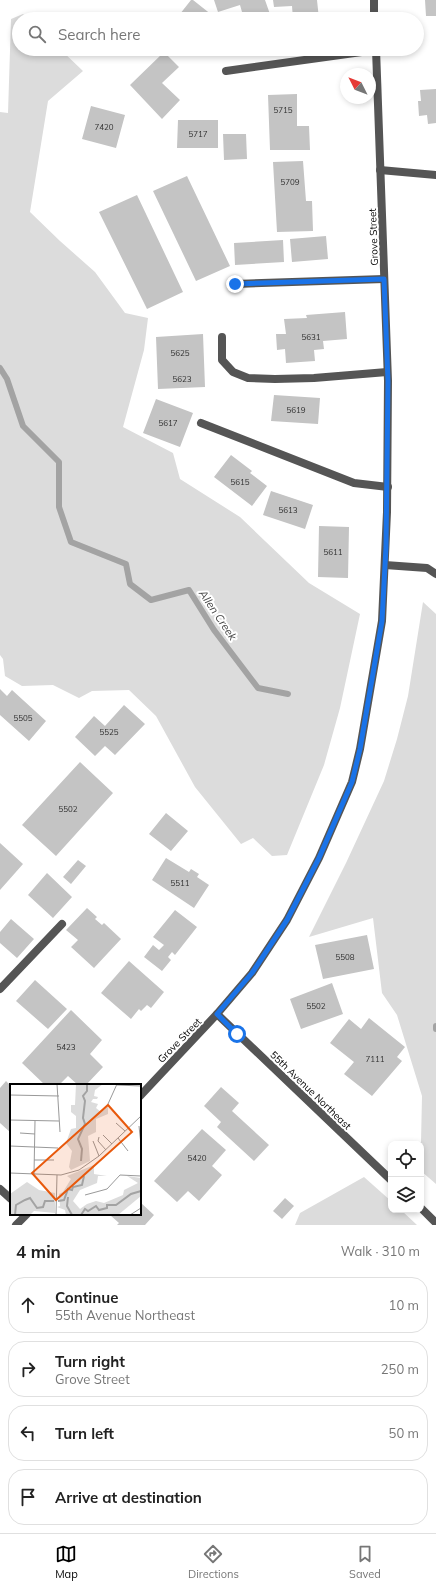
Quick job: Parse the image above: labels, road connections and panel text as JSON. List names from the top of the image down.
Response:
{
  "streets": {
    "street": ["Grove Street", "55th Avenue Northeast"]
  },
  "crossings": [
    ["Grove Street", "55th Avenue Northeast"]
  ],
  "water": ["Allen Creek"],
  "house_numbers": [
    "5715",
    "7420",
    "5717",
    "5709",
    "5631",
    "5625",
    "5623",
    "5619",
    "5617",
    "5615",
    "5613",
    "5611",
    "5505",
    "5525",
    "5502",
    "5511",
    "5508",
    "5502",
    "5423",
    "7111",
    "5420"
  ],
  "north": "top left",
  "page": {
    "search": "Search here",
    "heading": ["4 min", "Walk · 310 m"],
    "list": [
      ["Continue", "55th Avenue Northeast", "10 m"],
      ["Turn right", "Grove Street", "250 m"],
      ["Turn left", "50 m"],
      "Arrive at destination"
    ],
    "nav": ["Map", "Directions", "Saved"]
  }
}
